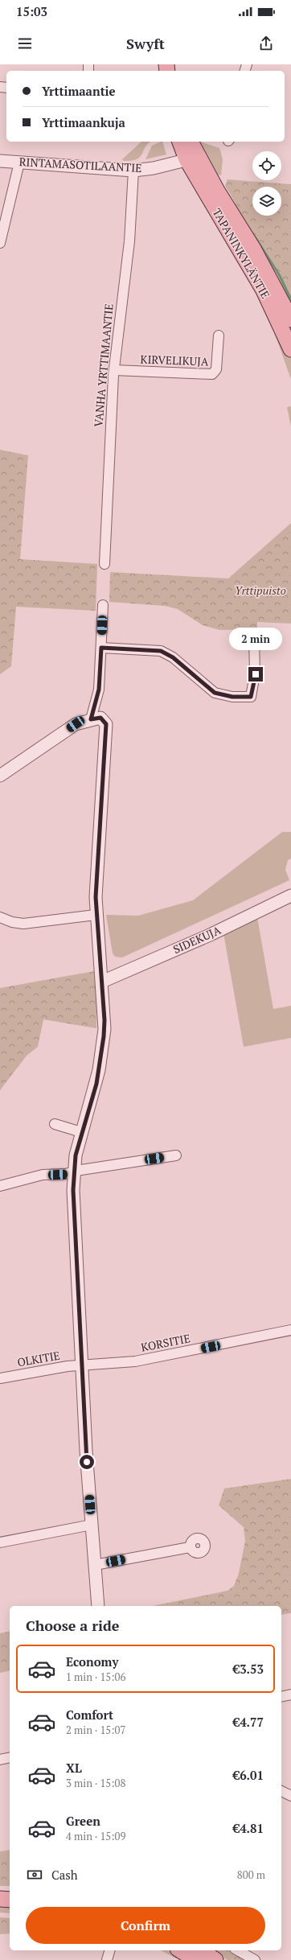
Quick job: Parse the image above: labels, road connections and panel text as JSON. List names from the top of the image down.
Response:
{
  "streets": {
    "main road": ["TAPANINKYLÄNTIE"],
    "street": [
      "RINTAMASOTILAANTIE",
      "KIRVELIKUJA",
      "VANHA YRTTIMAANTIE",
      "SIDEKUJA",
      "KORSITIE",
      "OLKITIE"
    ]
  },
  "crossings": [
    ["RINTAMASOTILAANTIE", "TAPANINKYLÄNTIE"],
    ["RINTAMASOTILAANTIE", "VANHA YRTTIMAANTIE"],
    ["KIRVELIKUJA", "VANHA YRTTIMAANTIE"],
    ["KORSITIE", "OLKITIE"]
  ],
  "parks": ["Yrttipuisto"],
  "page": {
    "status": "15:03",
    "header": "Swyft",
    "banner": ["Yrttimaantie", "Yrttimaankuja"],
    "bubble": "2 min",
    "heading": "Choose a ride",
    "list": [
      {
        "name": "Economy",
        "note": "1 min · 15:06",
        "value": "€3.53"
      },
      {
        "name": "Comfort",
        "note": "2 min · 15:07",
        "value": "€4.77"
      },
      {
        "name": "XL",
        "note": "3 min · 15:08",
        "value": "€6.01"
      },
      {
        "name": "Green",
        "note": "4 min · 15:09",
        "value": "€4.81"
      }
    ],
    "pay": ["Cash", "800 m"],
    "buttons": "Confirm"
  }
}
